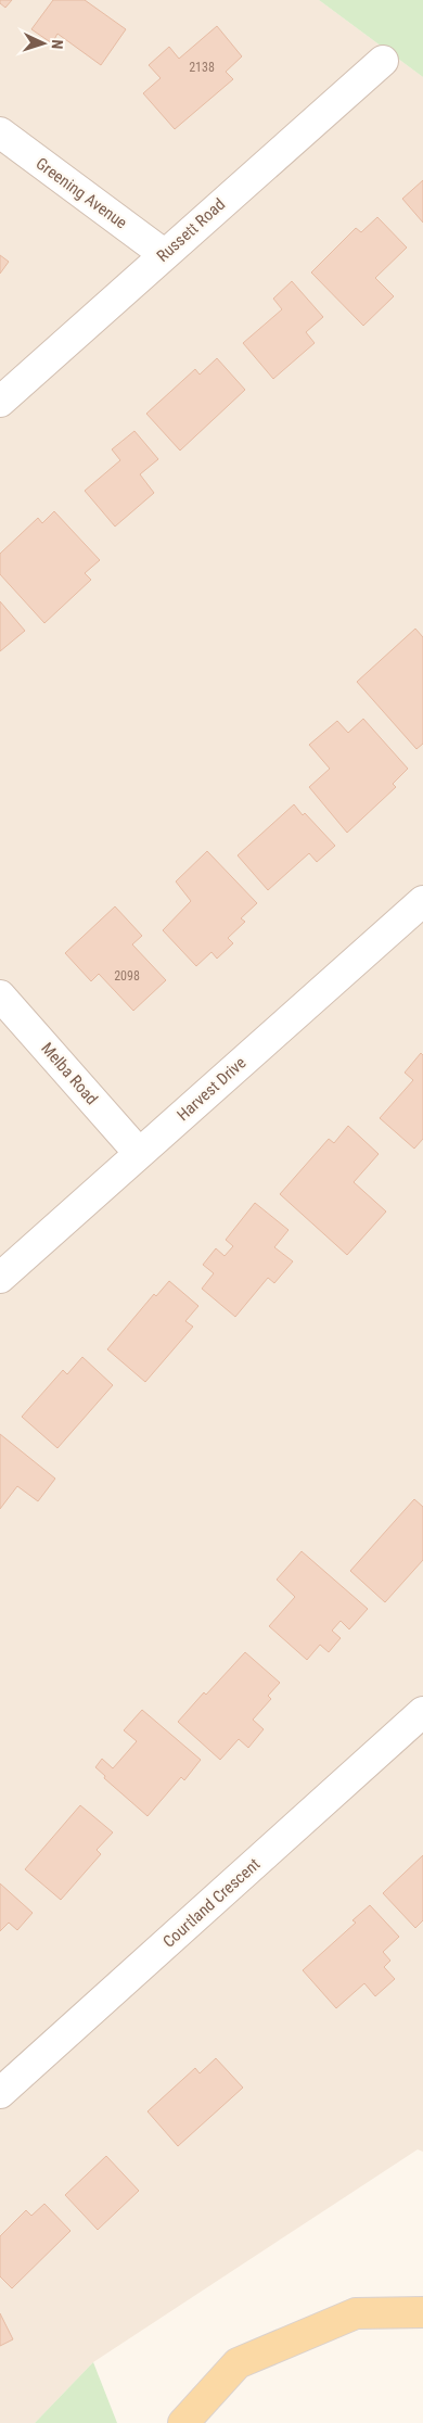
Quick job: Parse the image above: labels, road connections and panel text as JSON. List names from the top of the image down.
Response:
{
  "streets": {
    "street": [
      "Greening Avenue",
      "Russett Road",
      "Melba Road",
      "Harvest Drive",
      "Courtland Crescent"
    ]
  },
  "crossings": [
    ["Greening Avenue", "Russett Road"],
    ["Melba Road", "Harvest Drive"]
  ],
  "house_numbers": ["2138", "2098"],
  "north": "right"
}
